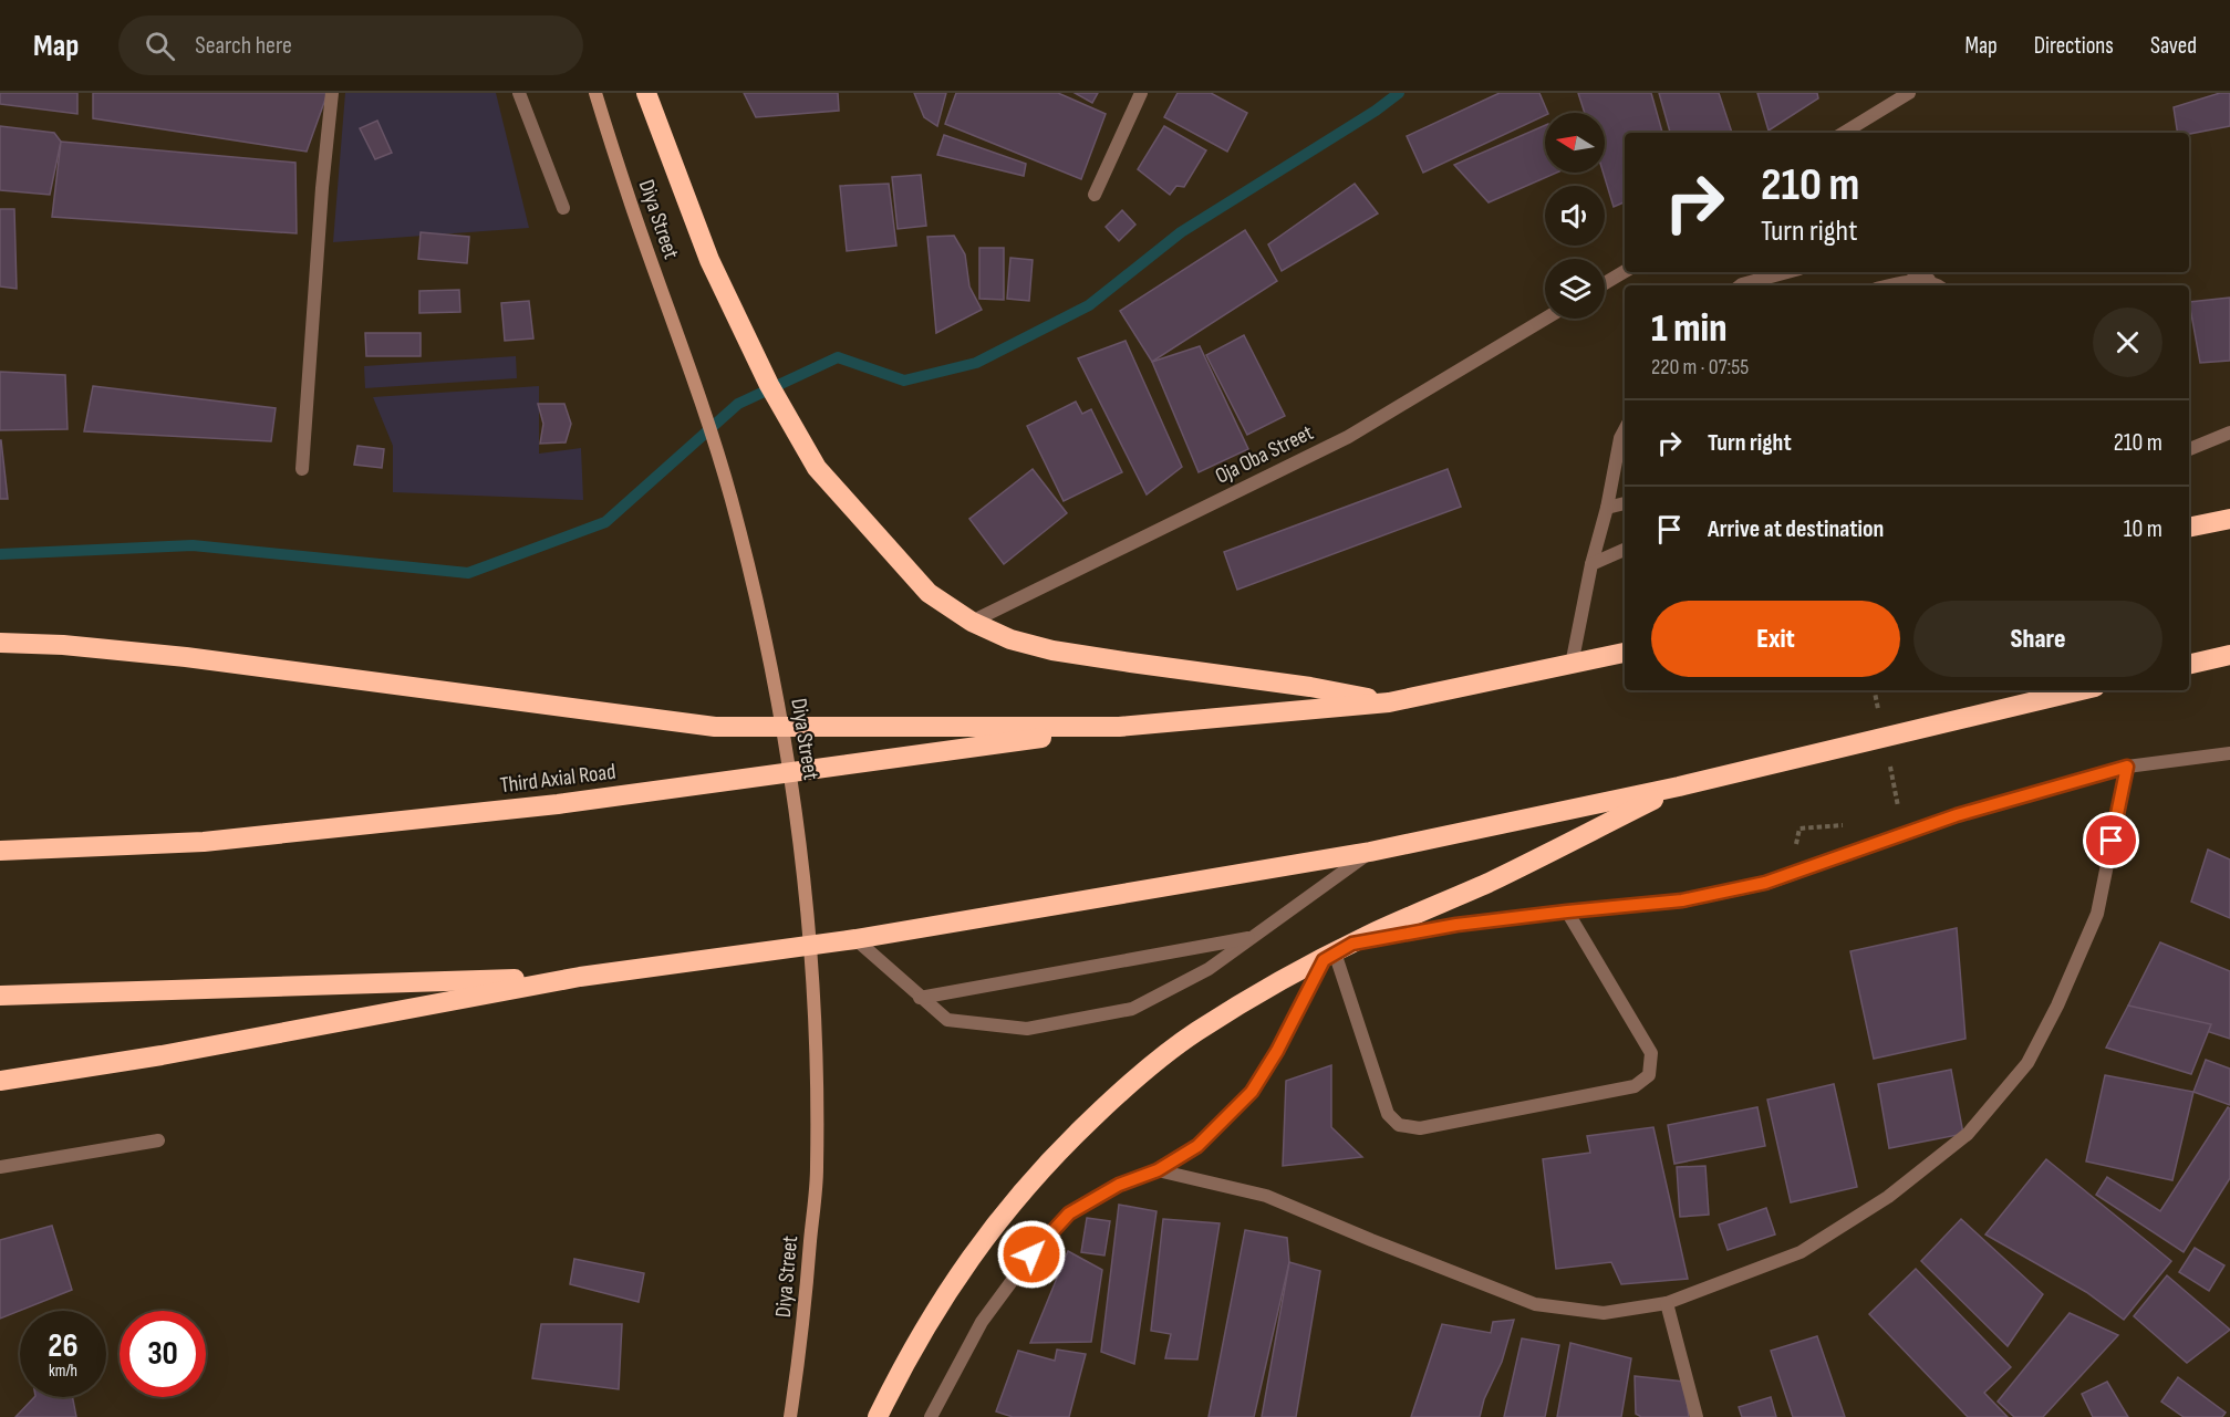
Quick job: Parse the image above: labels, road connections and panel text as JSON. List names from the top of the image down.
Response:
{
  "streets": {
    "highway": ["Third Axial Road"],
    "main road": ["Diya Street"],
    "street": ["Oja Oba Street"]
  },
  "north": "left",
  "page": {
    "header": "Map",
    "search": "Search here",
    "nav": ["Map", "Directions", "Saved"],
    "turn": ["210 m", "Turn right"],
    "heading": ["1 min", "220 m · 07:55"],
    "list": [
      {
        "name": "Turn right",
        "value": "210 m"
      },
      {
        "name": "Arrive at destination",
        "value": "10 m"
      }
    ],
    "buttons": ["Exit", "Share"],
    "speed": "26 km/h",
    "limit": "30"
  }
}
